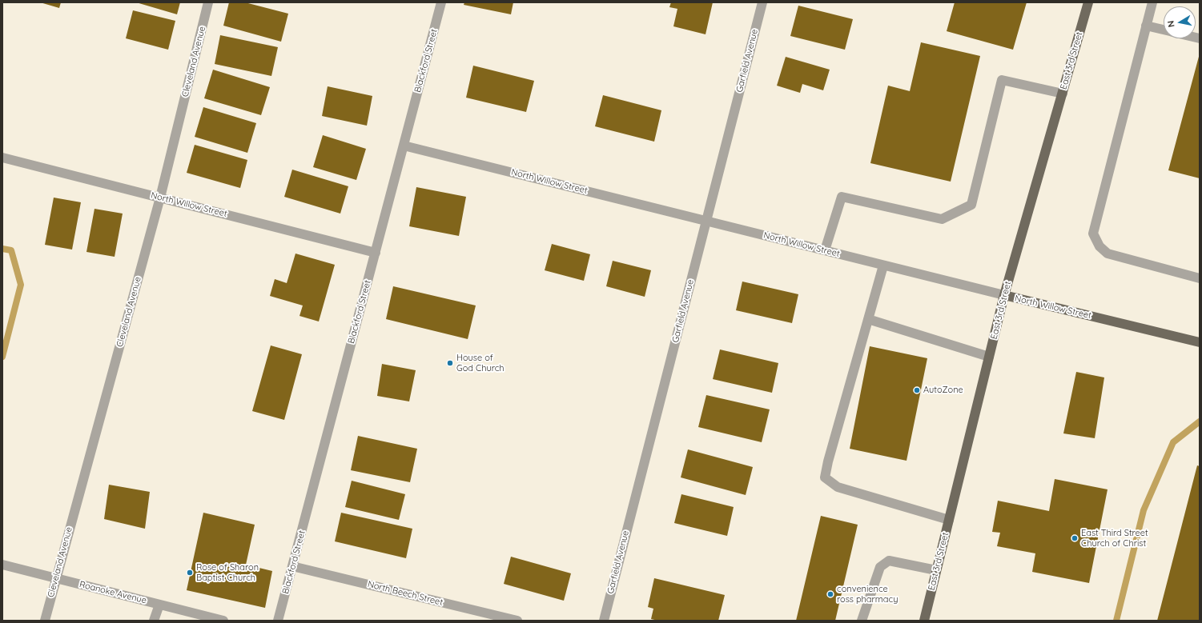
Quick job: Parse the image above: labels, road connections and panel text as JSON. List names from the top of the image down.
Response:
{
  "streets": {
    "main road": ["East 3rd Street", "North Willow Street"],
    "street": [
      "Blackford Street",
      "Garfield Avenue",
      "Cleveland Avenue",
      "Roanoke Avenue",
      "North Beech Street"
    ]
  },
  "crossings": [
    ["Blackford Street", "North Willow Street"],
    ["Blackford Street", "North Beech Street"],
    ["Garfield Avenue", "North Willow Street"],
    ["East 3rd Street", "North Willow Street"],
    ["Cleveland Avenue", "North Willow Street"],
    ["Cleveland Avenue", "Roanoke Avenue"]
  ],
  "places": [
    "House of God Church",
    "AutoZone",
    "East Third Street Church of Christ",
    "Rose of Sharon Baptist Church",
    "convenience ross pharmacy"
  ],
  "north": "left"
}
